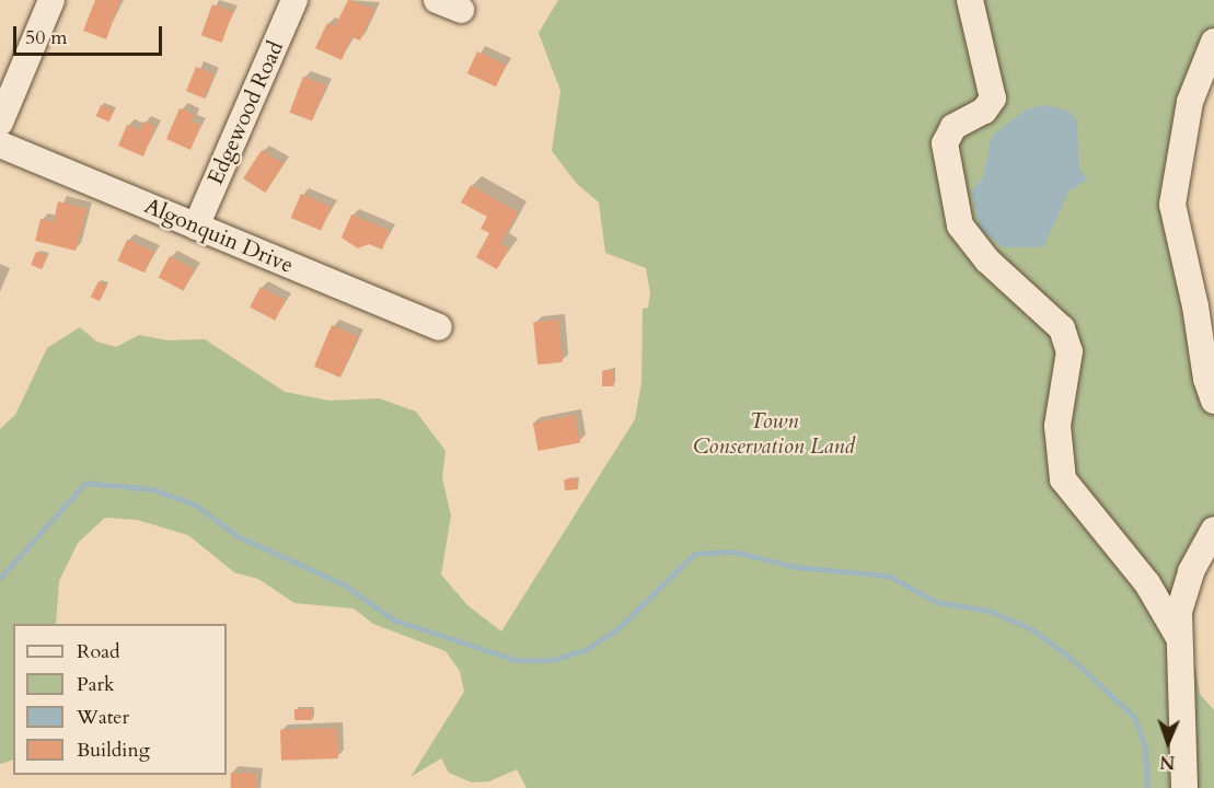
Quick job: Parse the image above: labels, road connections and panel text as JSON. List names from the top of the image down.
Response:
{
  "streets": {
    "street": ["Edgewood Road", "Algonquin Drive"]
  },
  "crossings": [
    ["Edgewood Road", "Algonquin Drive"]
  ],
  "parks": ["Town Conservation Land"],
  "legend": [
    "Road",
    "Park",
    "Water",
    "Building"
  ],
  "scale_bar": "50 m",
  "north": "bottom"
}
